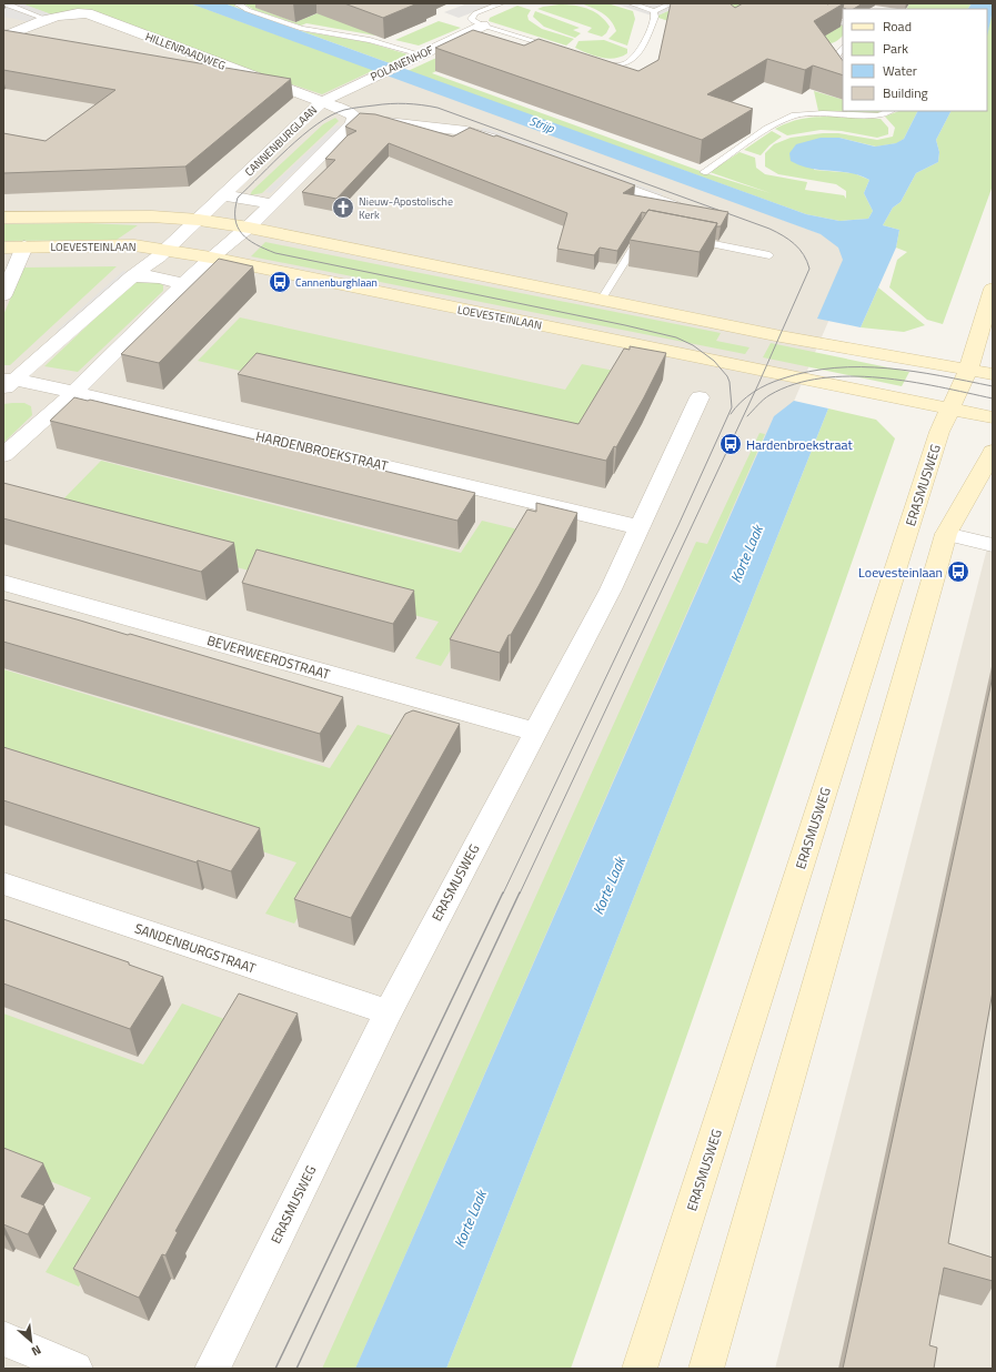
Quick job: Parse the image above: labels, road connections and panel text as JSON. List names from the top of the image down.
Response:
{
  "streets": {
    "main road": ["LOEVESTEINLAAN", "ERASMUSWEG"],
    "street": [
      "HILLENRAADWEG",
      "POLANENHOF",
      "CANNENBURGLAAN",
      "HARDENBROEKSTRAAT",
      "BEVERWEERDSTRAAT",
      "SANDENBURGSTRAAT"
    ]
  },
  "crossings": [
    ["HILLENRAADWEG", "POLANENHOF"],
    ["HILLENRAADWEG", "CANNENBURGLAAN"],
    ["POLANENHOF", "CANNENBURGLAAN"],
    ["CANNENBURGLAAN", "LOEVESTEINLAAN"],
    ["CANNENBURGLAAN", "HARDENBROEKSTRAAT"],
    ["LOEVESTEINLAAN", "ERASMUSWEG"],
    ["HARDENBROEKSTRAAT", "ERASMUSWEG"],
    ["ERASMUSWEG", "BEVERWEERDSTRAAT"],
    ["ERASMUSWEG", "SANDENBURGSTRAAT"]
  ],
  "water": ["Strijp", "Korte Laak"],
  "places": {
    "church": ["Nieuw-Apostolische Kerk"],
    "bus stop": ["Cannenburghlaan", "Hardenbroekstraat", "Loevesteinlaan"]
  },
  "legend": [
    "Road",
    "Park",
    "Water",
    "Building"
  ],
  "north": "bottom right"
}
